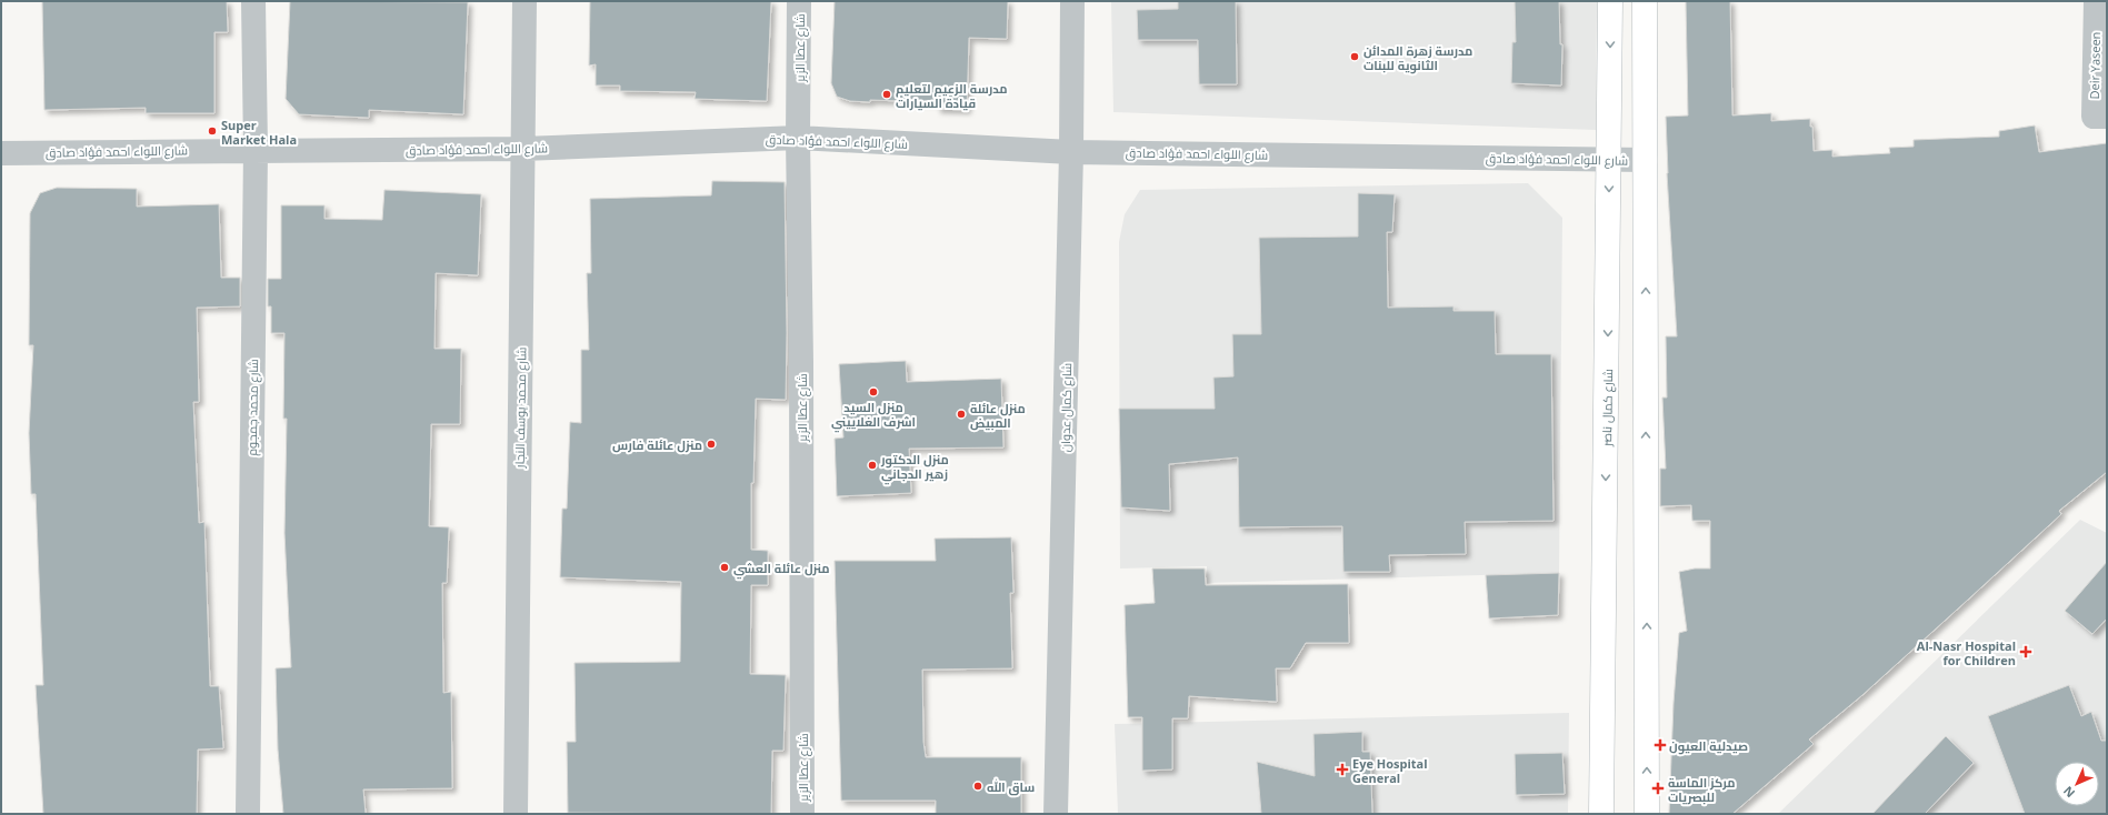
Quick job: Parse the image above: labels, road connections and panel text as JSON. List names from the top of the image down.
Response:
{
  "streets": {
    "main road": ["شارع كمال ناصر"],
    "street": [
      "شارع عطا الزير",
      "Deir Yaseen",
      "شارع اللواء احمد فؤاد صادق",
      "شارع محمد جمجوم",
      "شارع محمد يوسف النجار",
      "شارع كمال عدوان"
    ]
  },
  "crossings": [
    ["شارع عطا الزير", "شارع اللواء احمد فؤاد صادق"],
    ["شارع اللواء احمد فؤاد صادق", "شارع محمد جمجوم"],
    ["شارع اللواء احمد فؤاد صادق", "شارع محمد يوسف النجار"],
    ["شارع اللواء احمد فؤاد صادق", "شارع كمال عدوان"],
    ["شارع اللواء احمد فؤاد صادق", "شارع كمال ناصر"]
  ],
  "places": {
    "other": [
      "مدرسة زهرة المدائن الثانوية للبنات",
      "مدرسة الزعيم لتعليم قيادة السيارات",
      "Super Market Hala",
      "منزل السيد اشرف الغلاييني",
      "منزل عائلة المبيض",
      "منزل عائلة فارس",
      "منزل الدكتور زهير الدجاني",
      "منزل عائلة العشي",
      "ساق الله"
    ],
    "health": [
      "Al-Nasr Hospital for Children",
      "صيدلية العيون",
      "Eye Hospital General",
      "مركز الماسة للبصريات"
    ]
  },
  "north": "bottom left"
}
